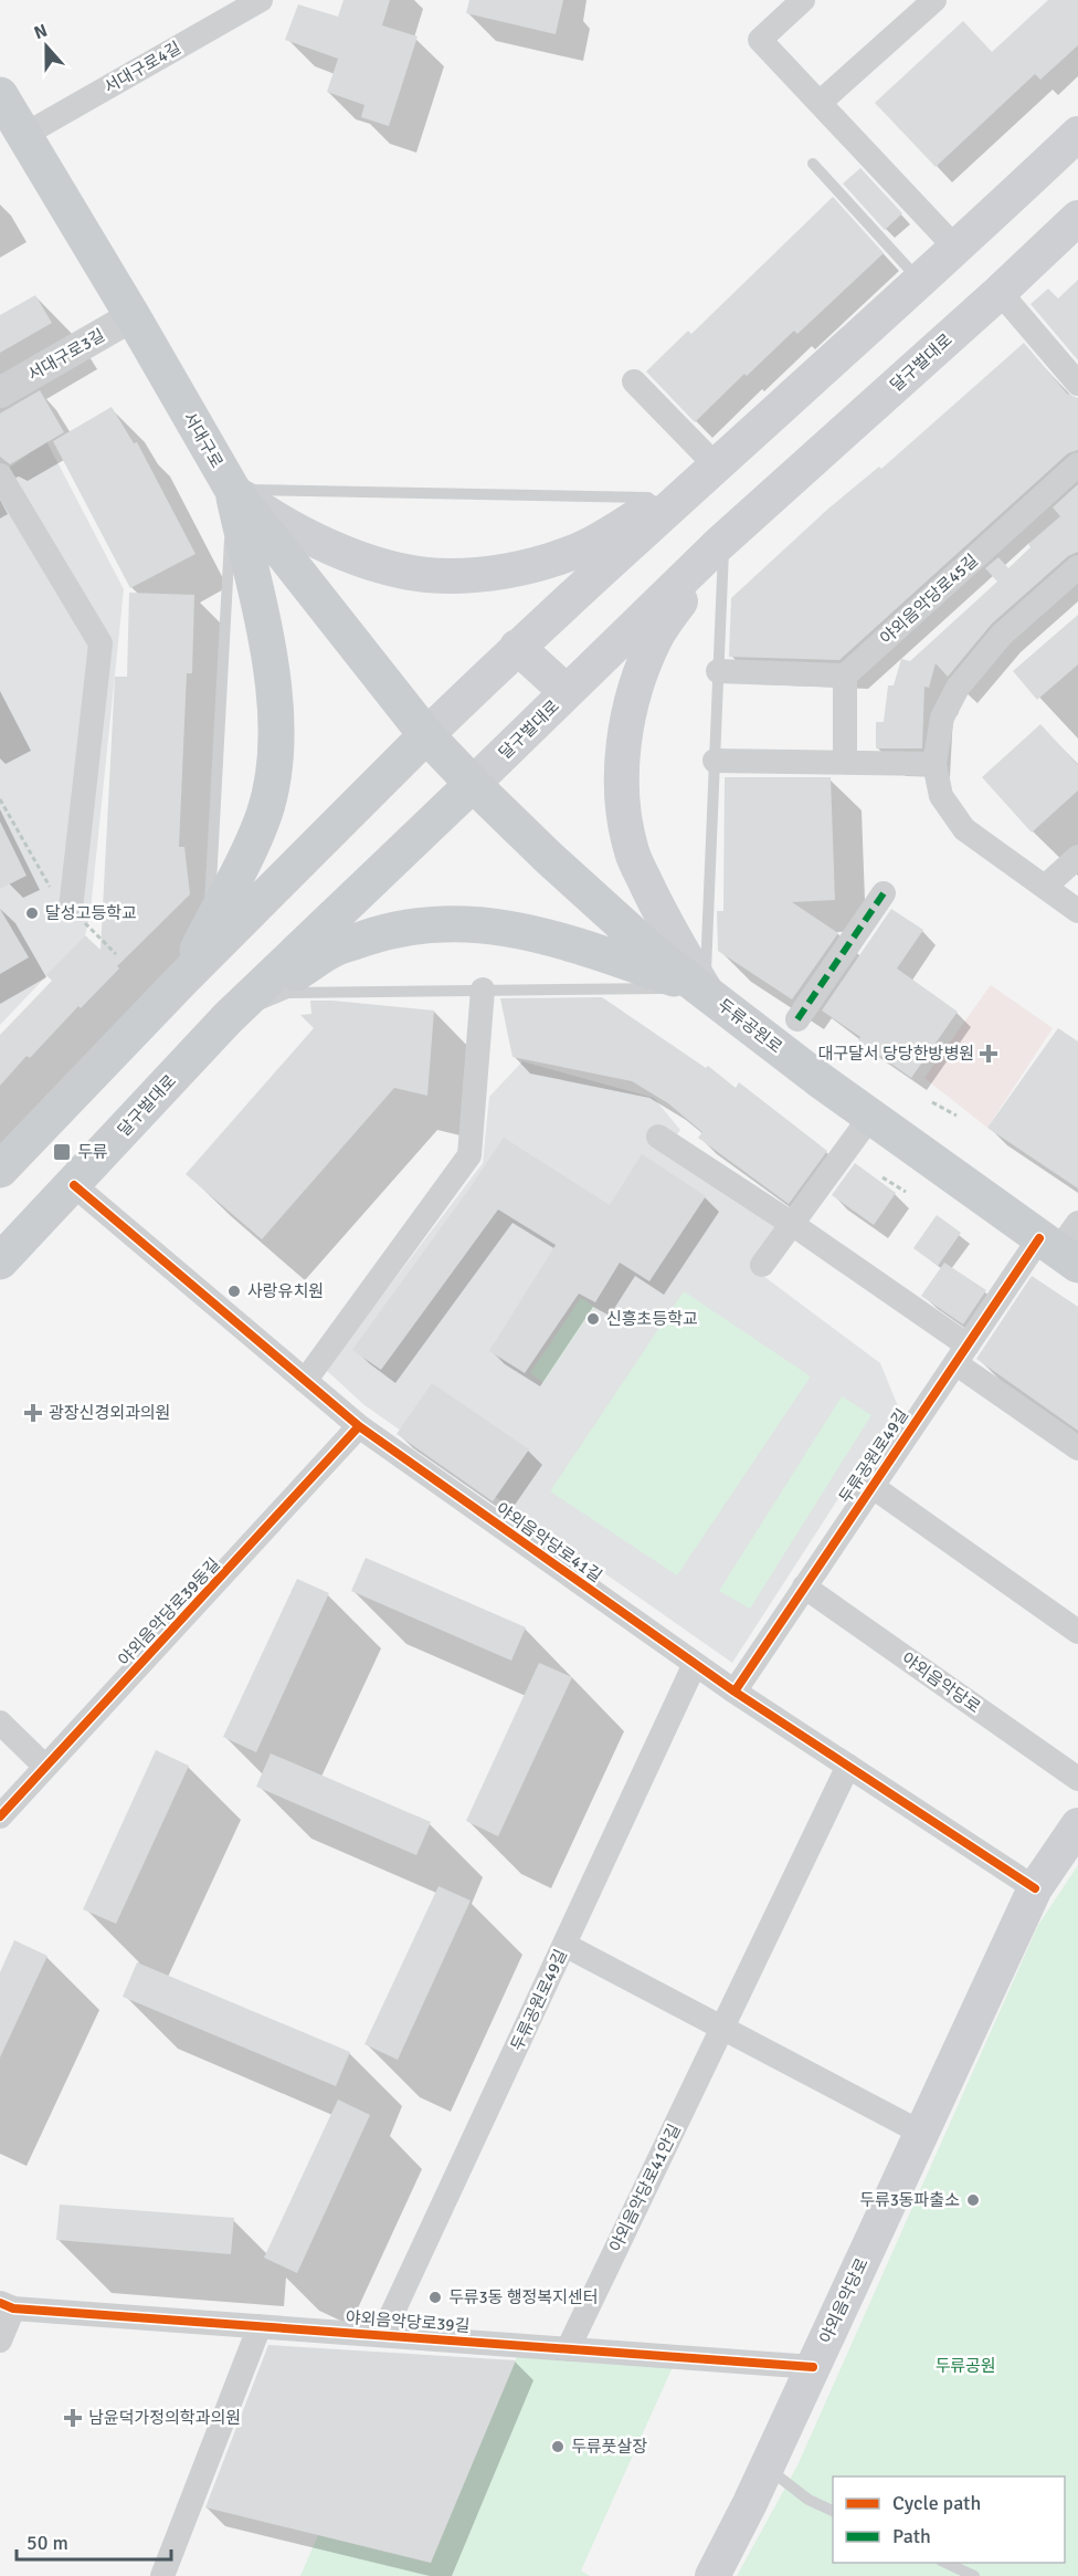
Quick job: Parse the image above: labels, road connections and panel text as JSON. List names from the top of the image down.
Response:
{
  "streets": {
    "main road": [
      "달구벌대로",
      "서대구로",
      "두류공원로",
      "야외음악당로"
    ],
    "street": [
      "서대구로4길",
      "서대구로3길",
      "야외음악당로45길",
      "두류공원로49길",
      "야외음악당로41길",
      "야외음악당로39동길",
      "야외음악당로41안길",
      "야외음악당로39길"
    ]
  },
  "crossings": [
    ["서대구로4길", "서대구로"],
    ["서대구로3길", "서대구로"],
    ["달구벌대로", "두류공원로"],
    ["달구벌대로", "야외음악당로41길"],
    ["서대구로", "두류공원로"],
    ["두류공원로", "두류공원로49길"],
    ["두류공원로49길", "야외음악당로41길"],
    ["두류공원로49길", "야외음악당로"],
    ["두류공원로49길", "야외음악당로39길"],
    ["야외음악당로41길", "야외음악당로39동길"],
    ["야외음악당로41길", "야외음악당로"],
    ["야외음악당로41길", "야외음악당로41안길"],
    ["야외음악당로", "야외음악당로39길"],
    ["야외음악당로41안길", "야외음악당로39길"]
  ],
  "parks": ["두류공원"],
  "places": {
    "other": [
      "달성고등학교",
      "사랑유치원",
      "신흥초등학교",
      "두류3동파출소",
      "두류3동 행정복지센터",
      "두류풋살장"
    ],
    "health": ["대구달서 당당한방병원", "광장신경외과의원", "남윤덕가정의학과의원"],
    "transit": ["두류"]
  },
  "legend": ["Cycle path", "Path"],
  "scale_bar": "50 m",
  "north": "top"
}
